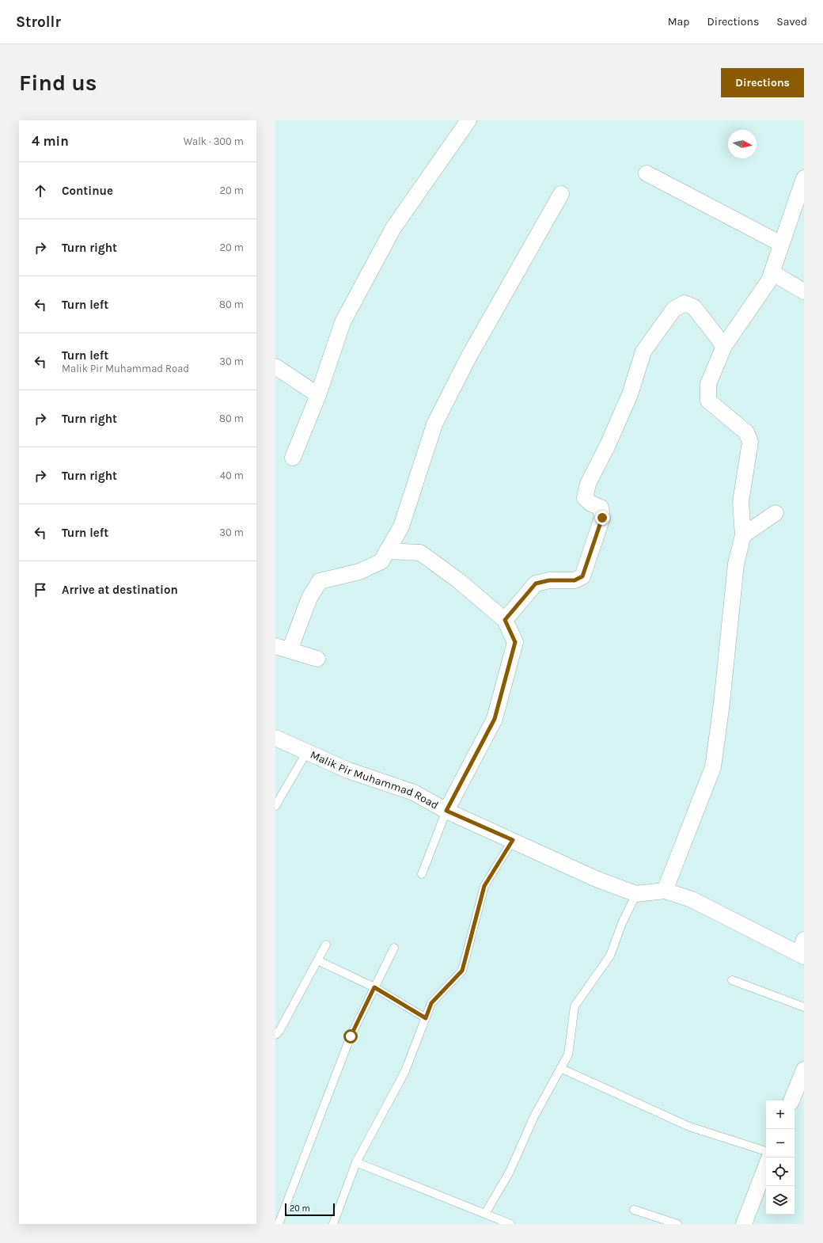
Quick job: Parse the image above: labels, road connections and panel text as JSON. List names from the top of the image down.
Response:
{
  "streets": {
    "street": ["Malik Pir Muhammad Road"]
  },
  "scale_bar": "20 m",
  "north": "right",
  "page": {
    "header": "Strollr",
    "nav": ["Map", "Directions", "Saved"],
    "buttons": "Directions",
    "title": "Find us",
    "heading": ["4 min", "Walk · 300 m"],
    "list": [
      ["Continue", "20 m"],
      ["Turn right", "20 m"],
      ["Turn left", "80 m"],
      ["Turn left", "Malik Pir Muhammad Road", "30 m"],
      ["Turn right", "80 m"],
      ["Turn right", "40 m"],
      ["Turn left", "30 m"],
      "Arrive at destination"
    ],
    "map_buttons": ["+", "−"],
    "scale": "20 m"
  }
}
